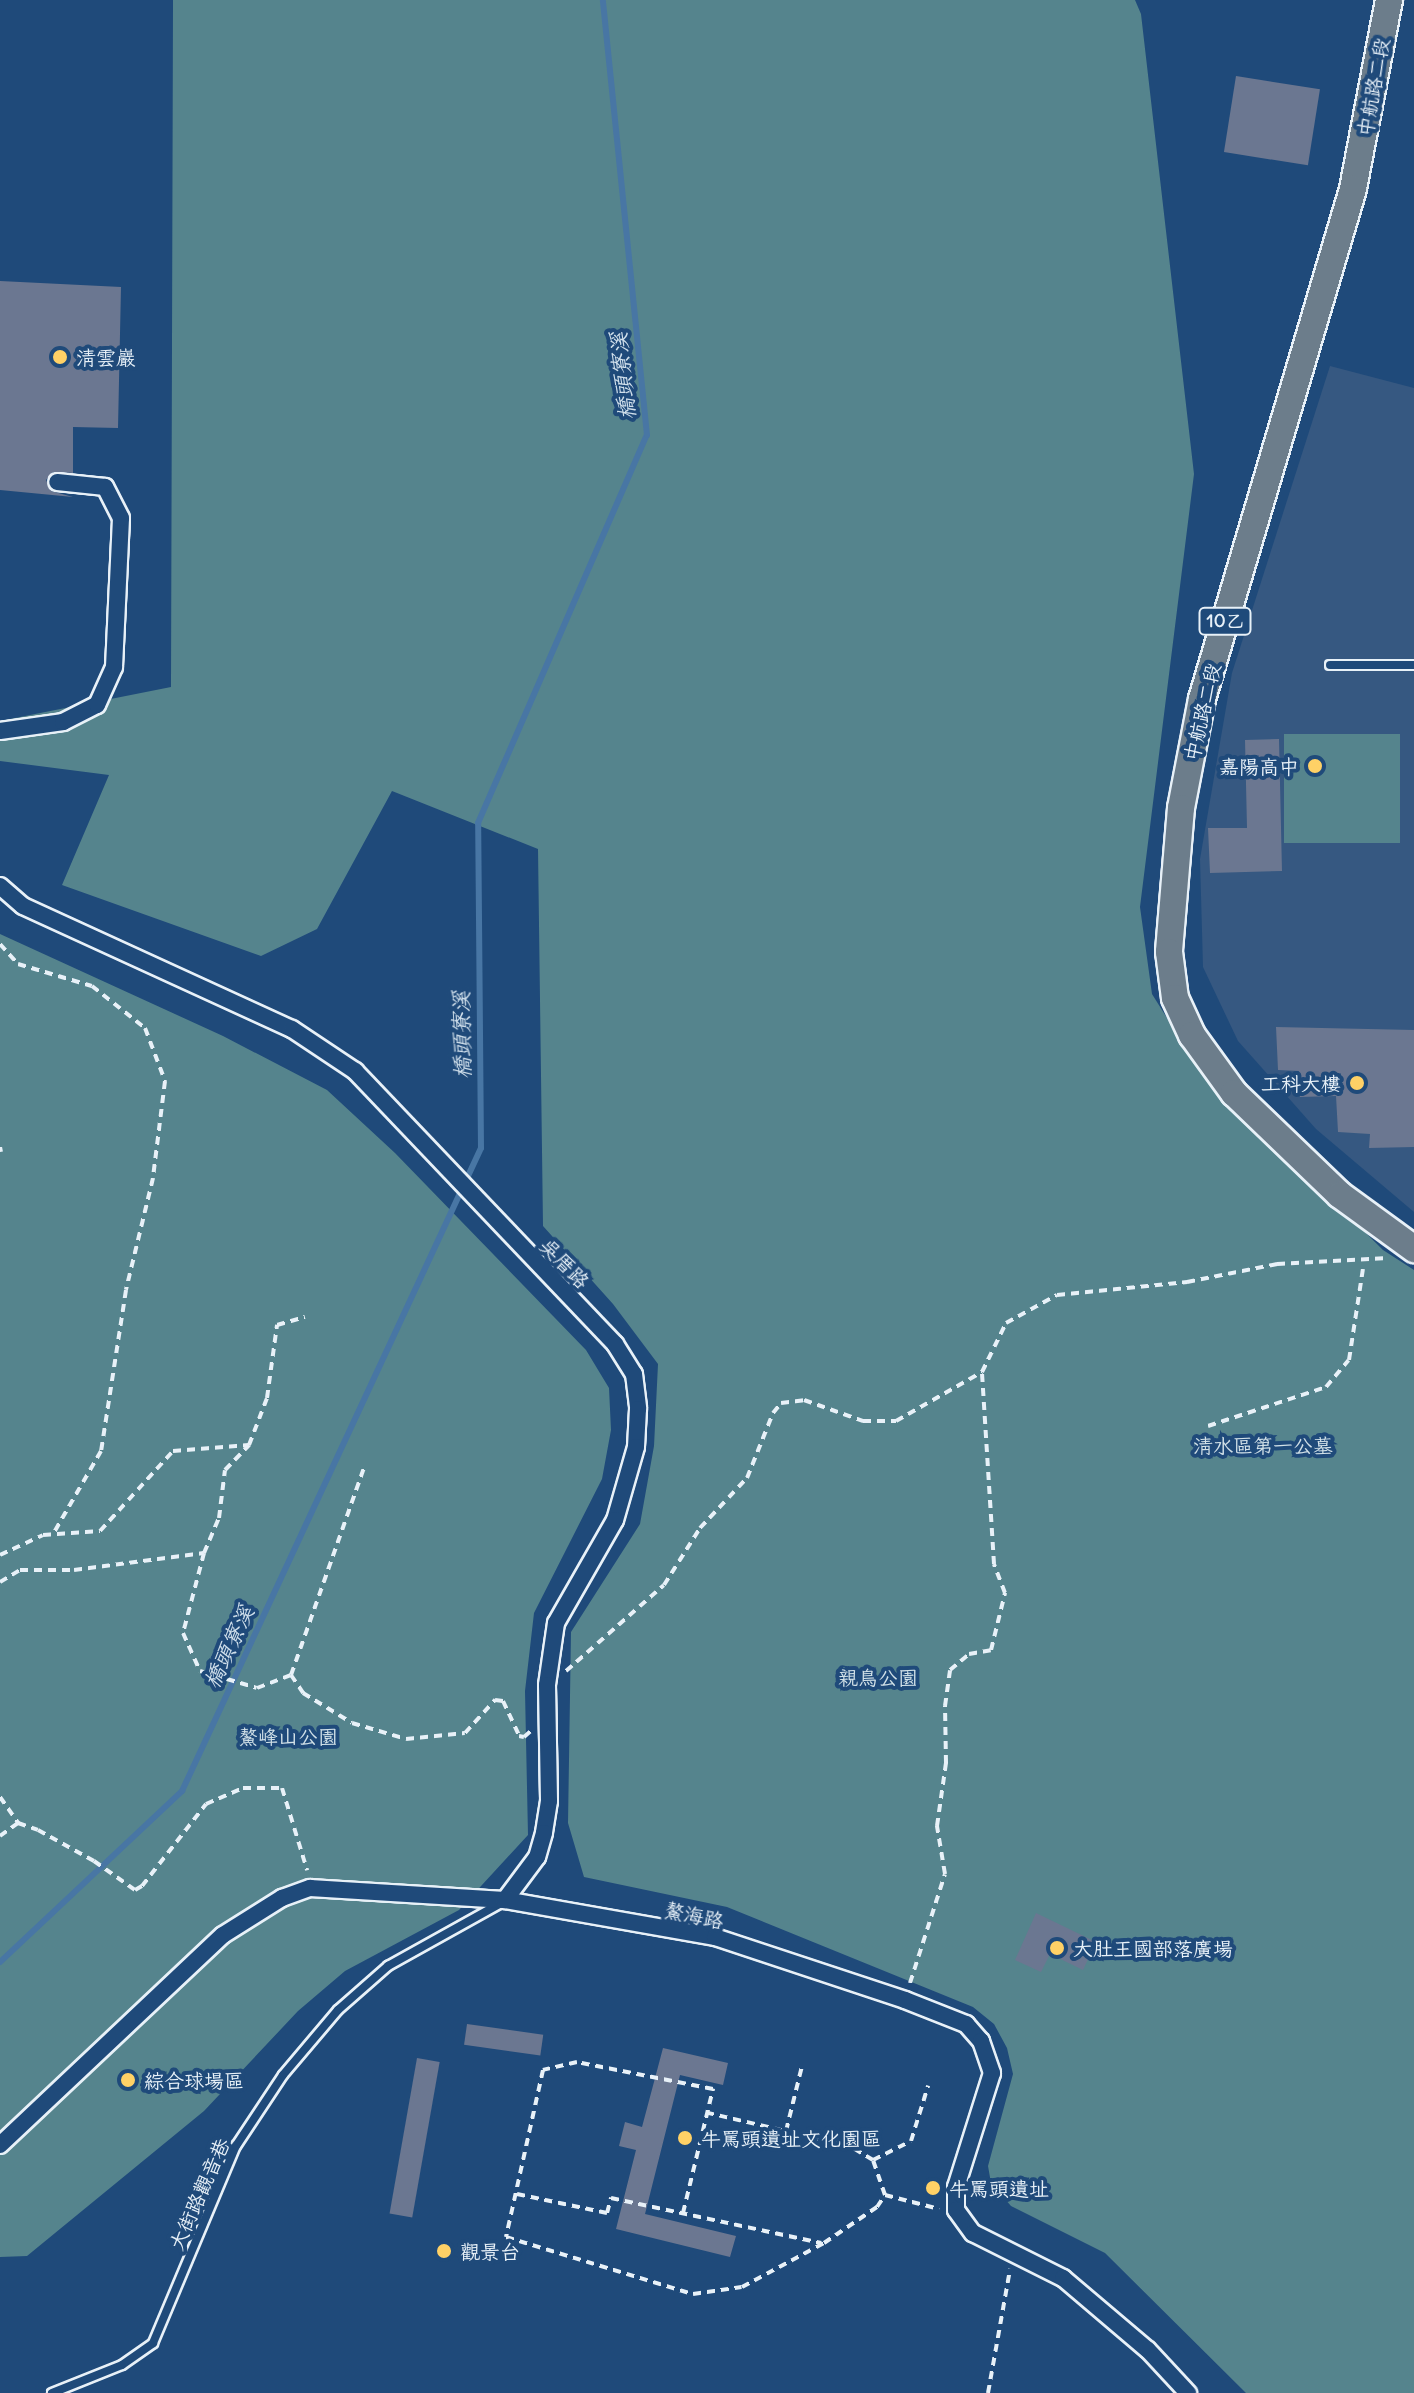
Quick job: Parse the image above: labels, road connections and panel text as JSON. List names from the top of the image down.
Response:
{
  "streets": {
    "main road": ["中航路二段", "10乙"],
    "street": ["吳厝路", "鰲海路"],
    "lane": ["大街路觀音巷"]
  },
  "crossings": [
    ["吳厝路", "鰲海路"],
    ["吳厝路", "大街路觀音巷"],
    ["鰲海路", "大街路觀音巷"]
  ],
  "water": ["橋頭寮溪"],
  "parks": ["清水區第一公墓", "親鳥公園", "鰲峰山公園"],
  "places": [
    "清雲巖",
    "嘉陽高中",
    "工科大樓",
    "大肚王國部落廣場",
    "綜合球場區",
    "牛罵頭遺址文化園區",
    "牛罵頭遺址",
    "觀景台"
  ]
}
